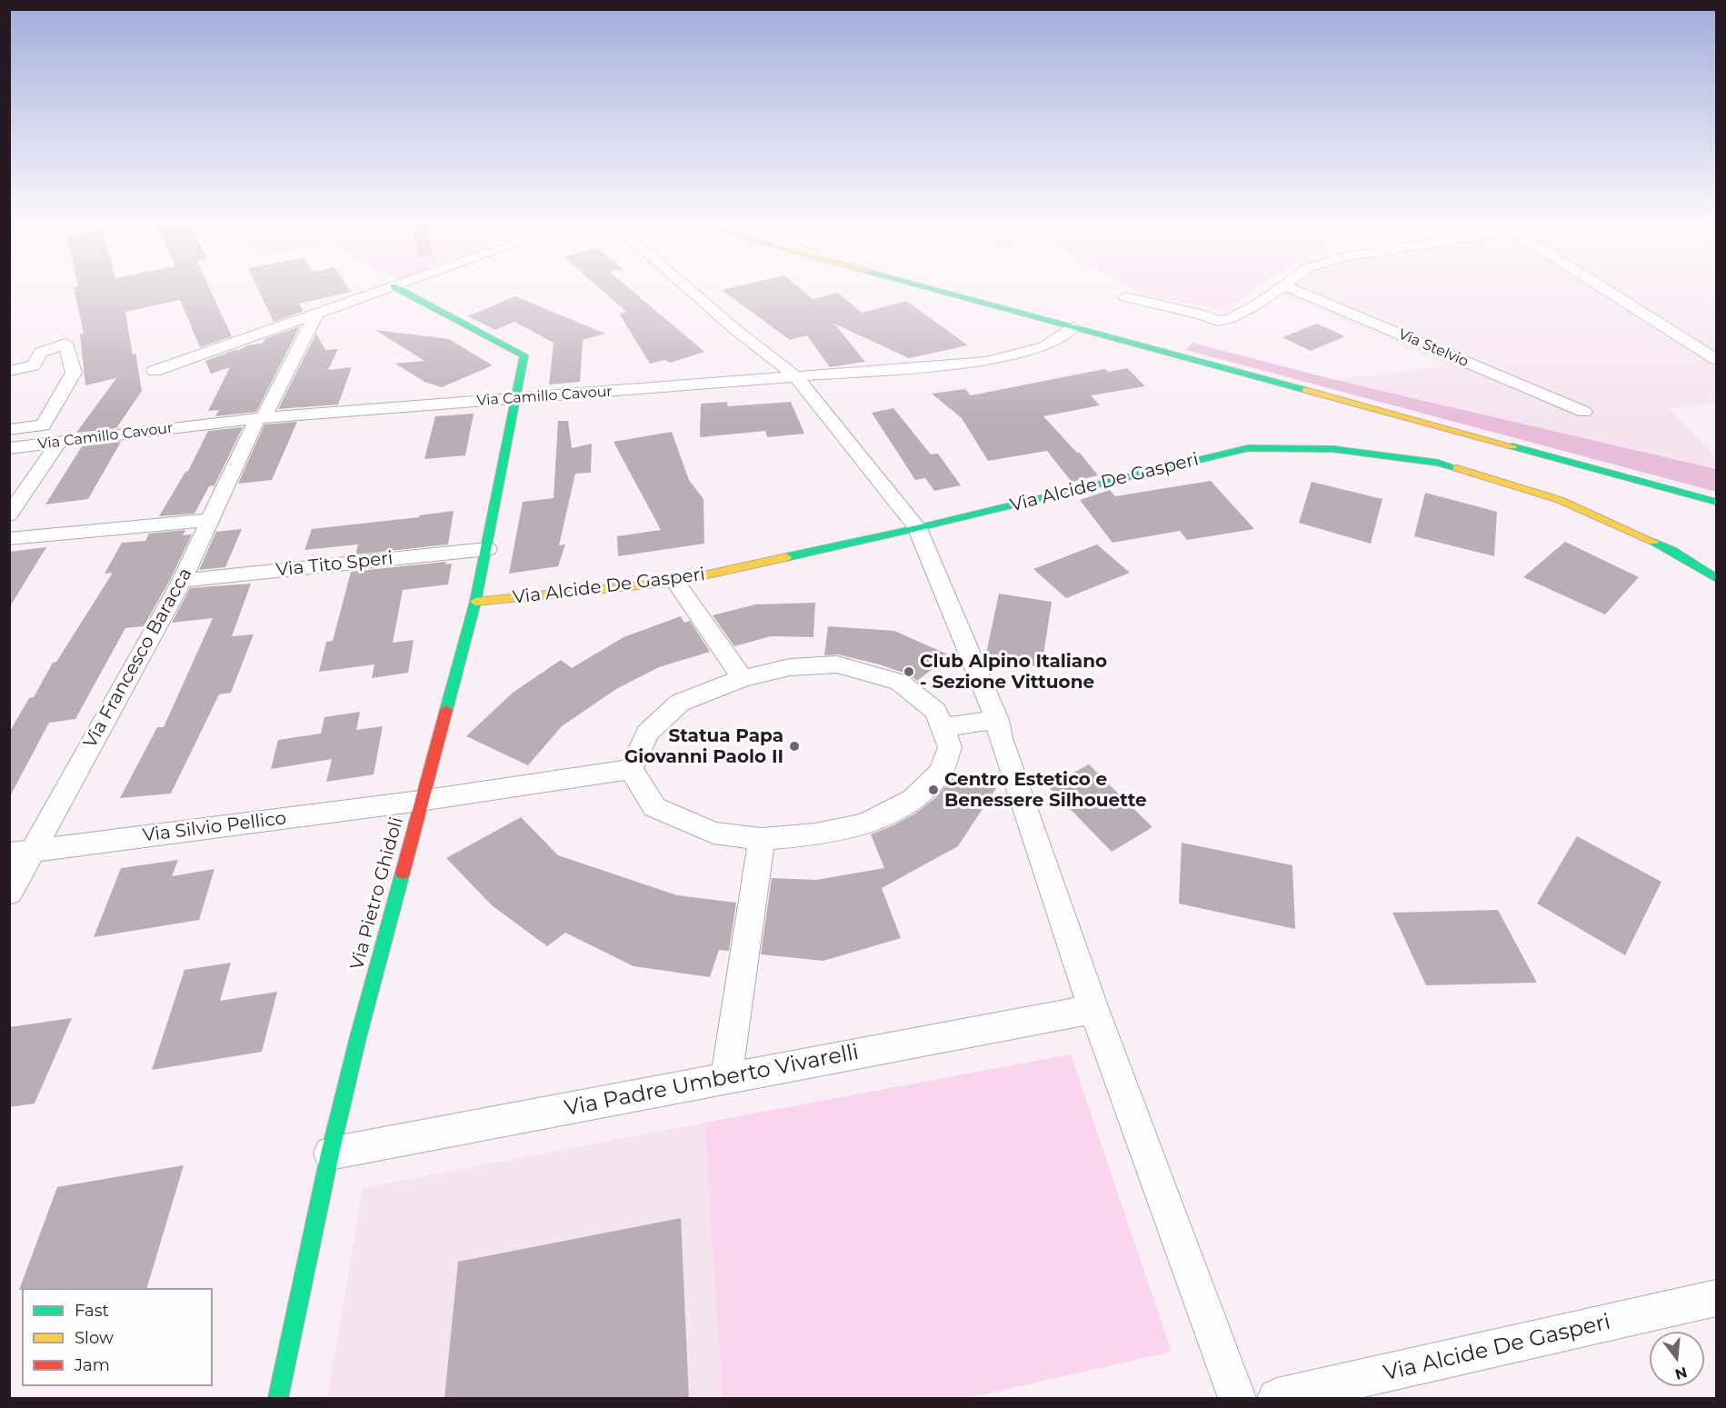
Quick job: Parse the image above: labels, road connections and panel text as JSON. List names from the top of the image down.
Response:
{
  "streets": {
    "street": [
      "Via Stelvio",
      "Via Camillo Cavour",
      "Via Alcide De Gasperi",
      "Via Tito Speri",
      "Via Francesco Baracca",
      "Via Silvio Pellico",
      "Via Pietro Ghidoli",
      "Via Padre Umberto Vivarelli"
    ]
  },
  "crossings": [
    ["Via Camillo Cavour", "Via Francesco Baracca"],
    ["Via Camillo Cavour", "Via Pietro Ghidoli"],
    ["Via Alcide De Gasperi", "Via Pietro Ghidoli"],
    ["Via Tito Speri", "Via Francesco Baracca"],
    ["Via Tito Speri", "Via Pietro Ghidoli"],
    ["Via Francesco Baracca", "Via Silvio Pellico"],
    ["Via Silvio Pellico", "Via Pietro Ghidoli"],
    ["Via Pietro Ghidoli", "Via Padre Umberto Vivarelli"]
  ],
  "places": ["Club Alpino Italiano - Sezione Vittuone", "Statua Papa Giovanni Paolo II", "Centro Estetico e Benessere Silhouette"],
  "legend": ["Fast", "Slow", "Jam"],
  "north": "bottom"
}
